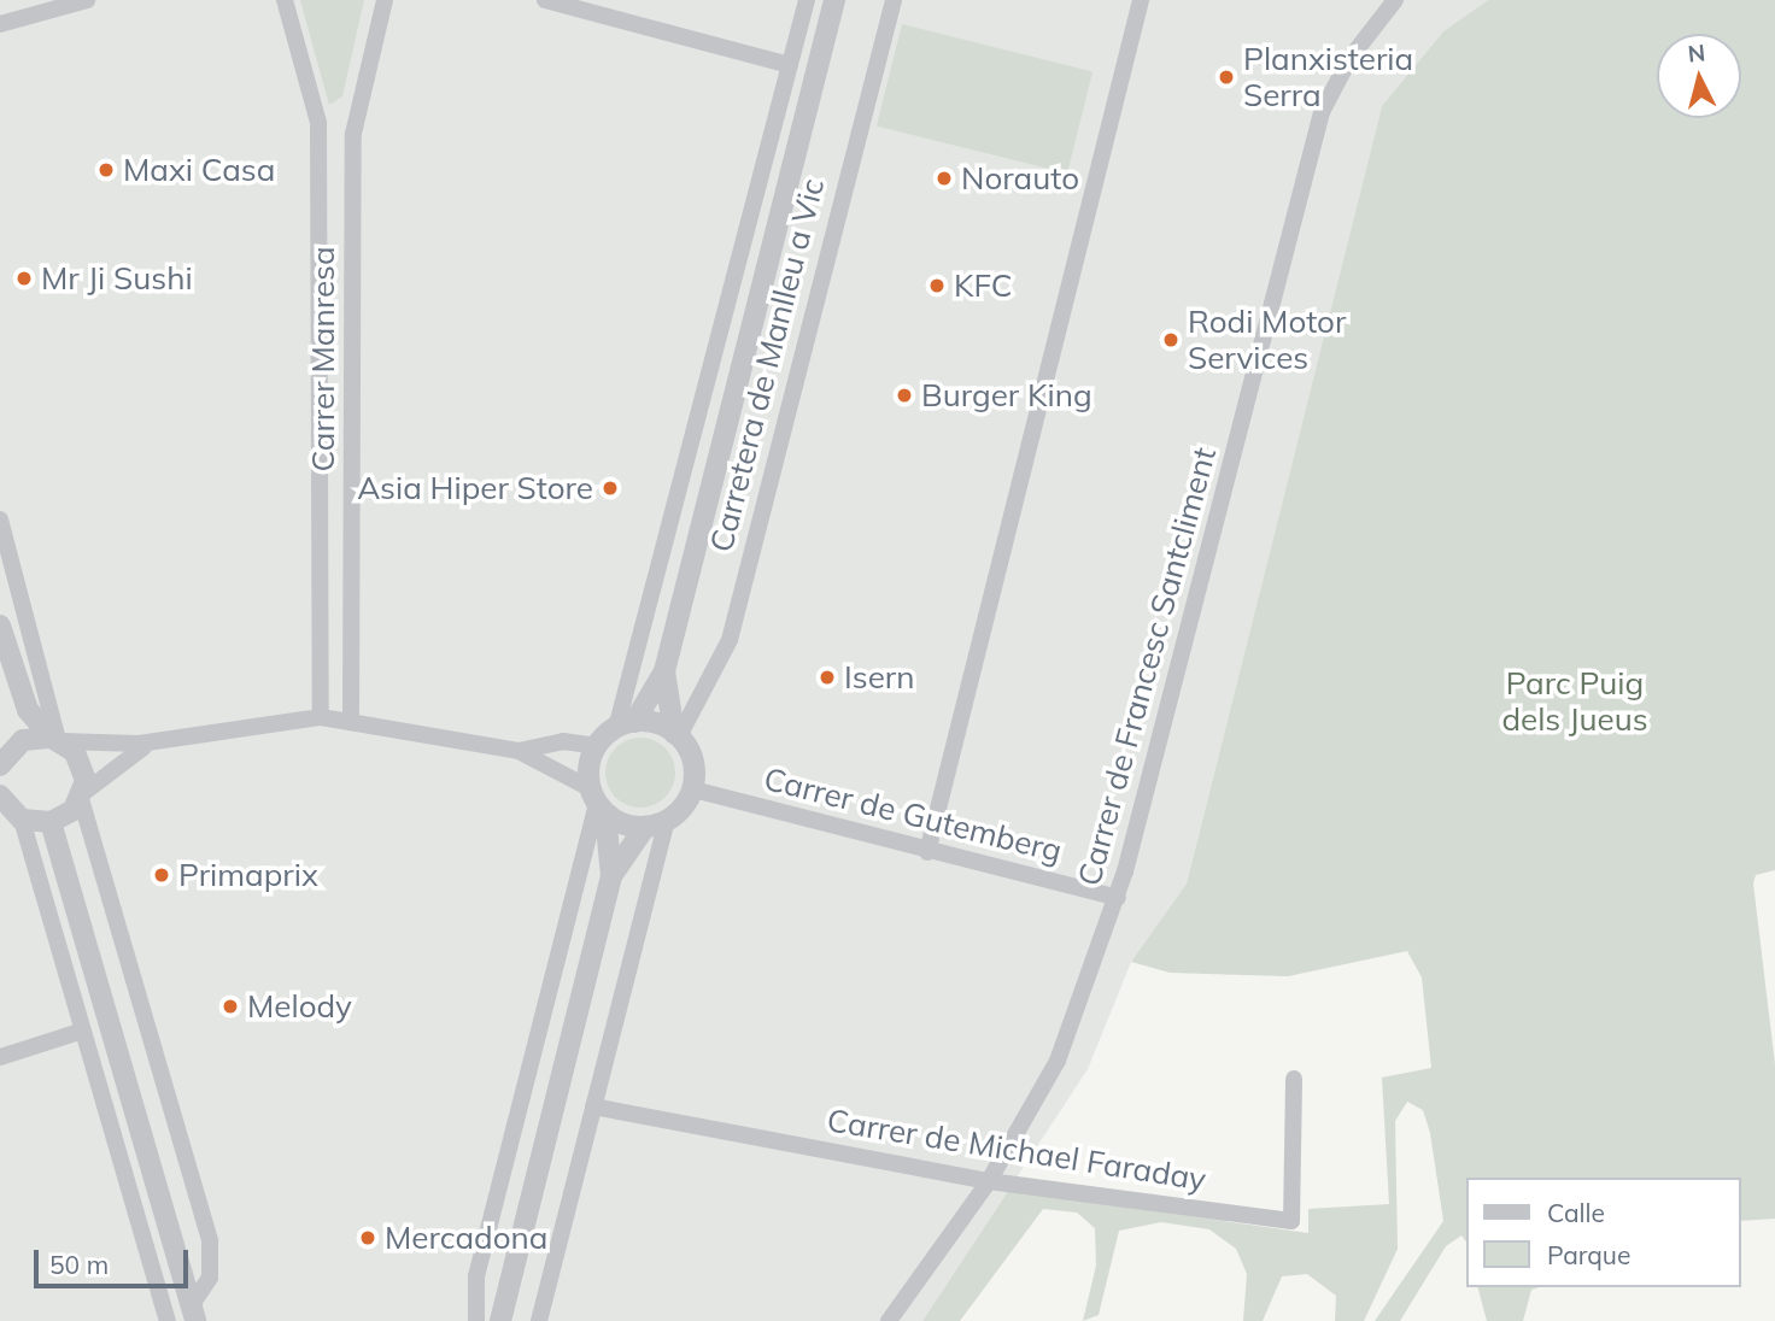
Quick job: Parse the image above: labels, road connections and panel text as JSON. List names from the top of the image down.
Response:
{
  "streets": {
    "street": [
      "Carrer Manresa",
      "Carretera de Manlleu a Vic",
      "Carrer de Francesc Santcliment",
      "Carrer de Gutemberg",
      "Carrer de Michael Faraday"
    ]
  },
  "crossings": [
    ["Carretera de Manlleu a Vic", "Carrer de Gutemberg"],
    ["Carrer de Francesc Santcliment", "Carrer de Gutemberg"],
    ["Carrer de Francesc Santcliment", "Carrer de Michael Faraday"]
  ],
  "parks": ["Parc Puig dels Jueus"],
  "places": [
    "Planxisteria Serra",
    "Maxi Casa",
    "Norauto",
    "Mr Ji Sushi",
    "KFC",
    "Rodi Motor Services",
    "Burger King",
    "Asia Hiper Store",
    "Isern",
    "Primaprix",
    "Melody",
    "Mercadona"
  ],
  "legend": ["Calle", "Parque"],
  "scale_bar": "50 m",
  "north": "top"
}
